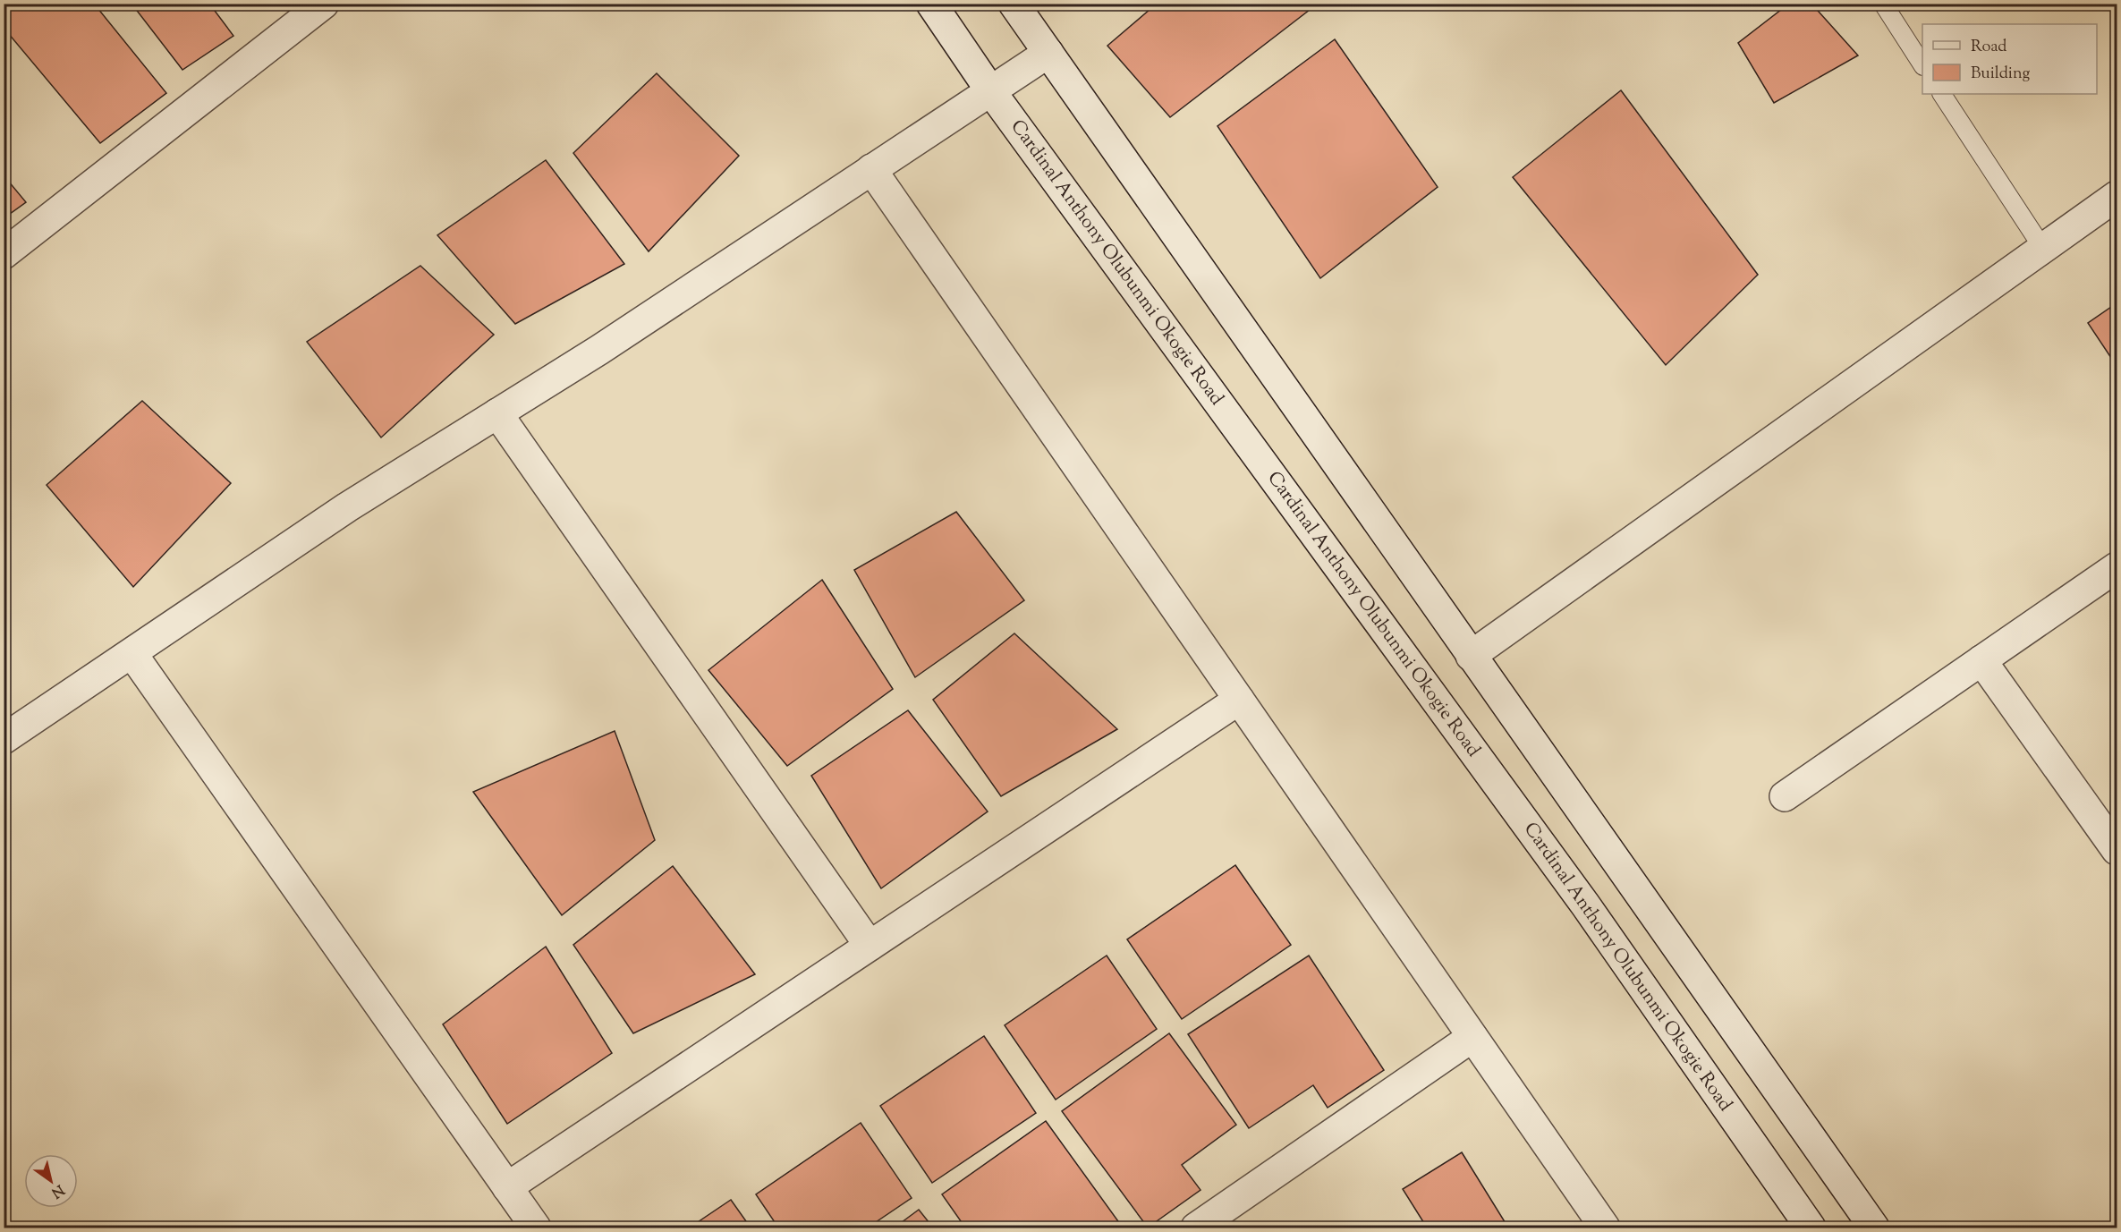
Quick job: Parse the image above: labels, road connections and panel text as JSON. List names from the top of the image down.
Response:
{
  "streets": {
    "street": ["Cardinal Anthony Olubunmi Okogie Road"]
  },
  "legend": ["Road", "Building"],
  "north": "bottom right"
}
